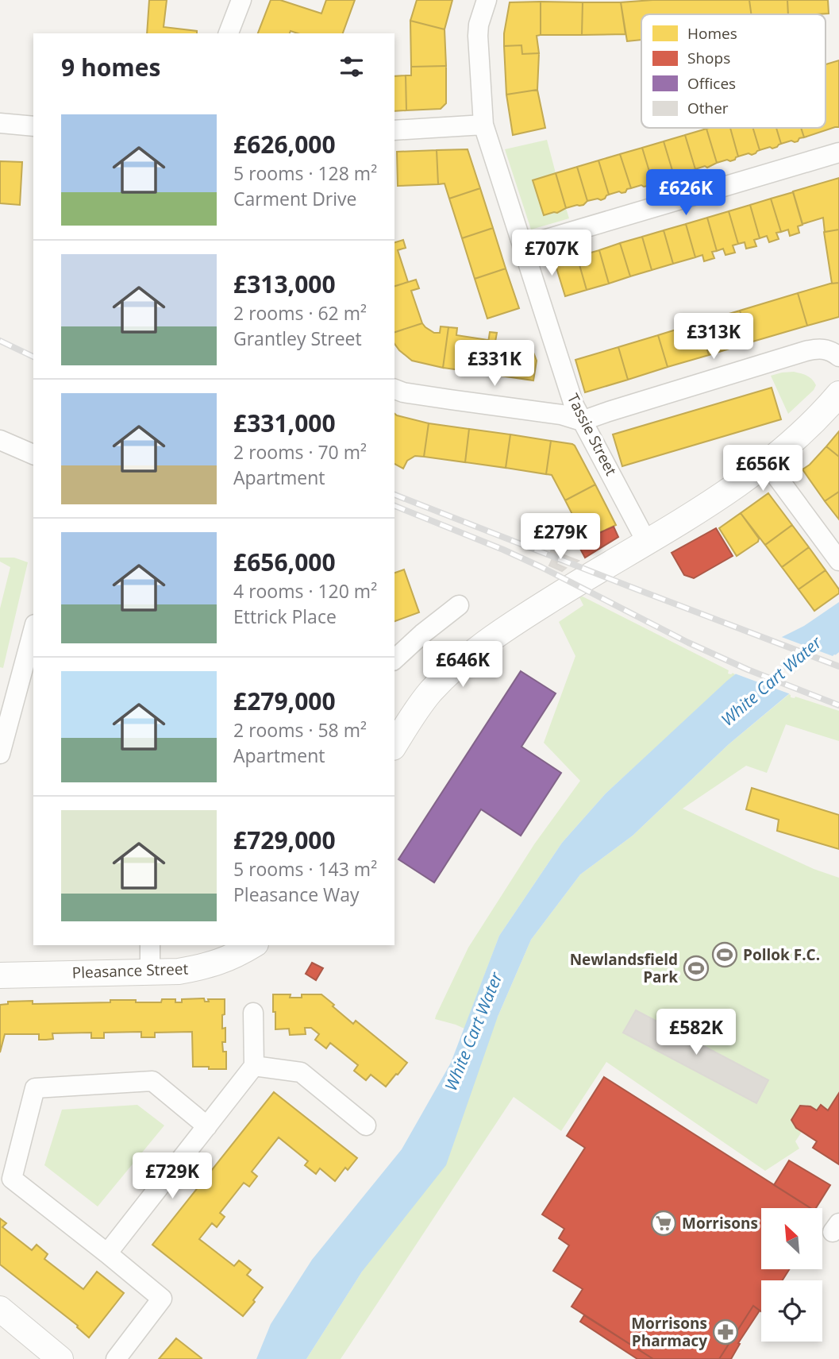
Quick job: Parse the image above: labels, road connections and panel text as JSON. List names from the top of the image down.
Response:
{
  "streets": {
    "street": ["Tassie Street", "Pleasance Street"]
  },
  "water": ["White Cart Water"],
  "places": {
    "sports": ["Pollok F.C.", "Newlandsfield Park"],
    "supermarket": ["Morrisons"],
    "pharmacy": ["Morrisons Pharmacy"]
  },
  "legend": [
    "Homes",
    "Shops",
    "Offices",
    "Other"
  ],
  "north": "top left",
  "page": {
    "heading": "9 homes",
    "list": [
      {
        "name": "£626,000",
        "note": "5 rooms · 128 m² · Carment Drive"
      },
      {
        "name": "£313,000",
        "note": "2 rooms · 62 m² · Grantley Street"
      },
      {
        "name": "£331,000",
        "note": "2 rooms · 70 m² · Apartment"
      },
      {
        "name": "£656,000",
        "note": "4 rooms · 120 m² · Ettrick Place"
      },
      {
        "name": "£279,000",
        "note": "2 rooms · 58 m² · Apartment"
      },
      {
        "name": "£729,000",
        "note": "5 rooms · 143 m² · Pleasance Way"
      }
    ],
    "price": [
      "£626K",
      "£707K",
      "£313K",
      "£331K",
      "£656K",
      "£279K",
      "£646K",
      "£582K",
      "£729K"
    ]
  }
}
